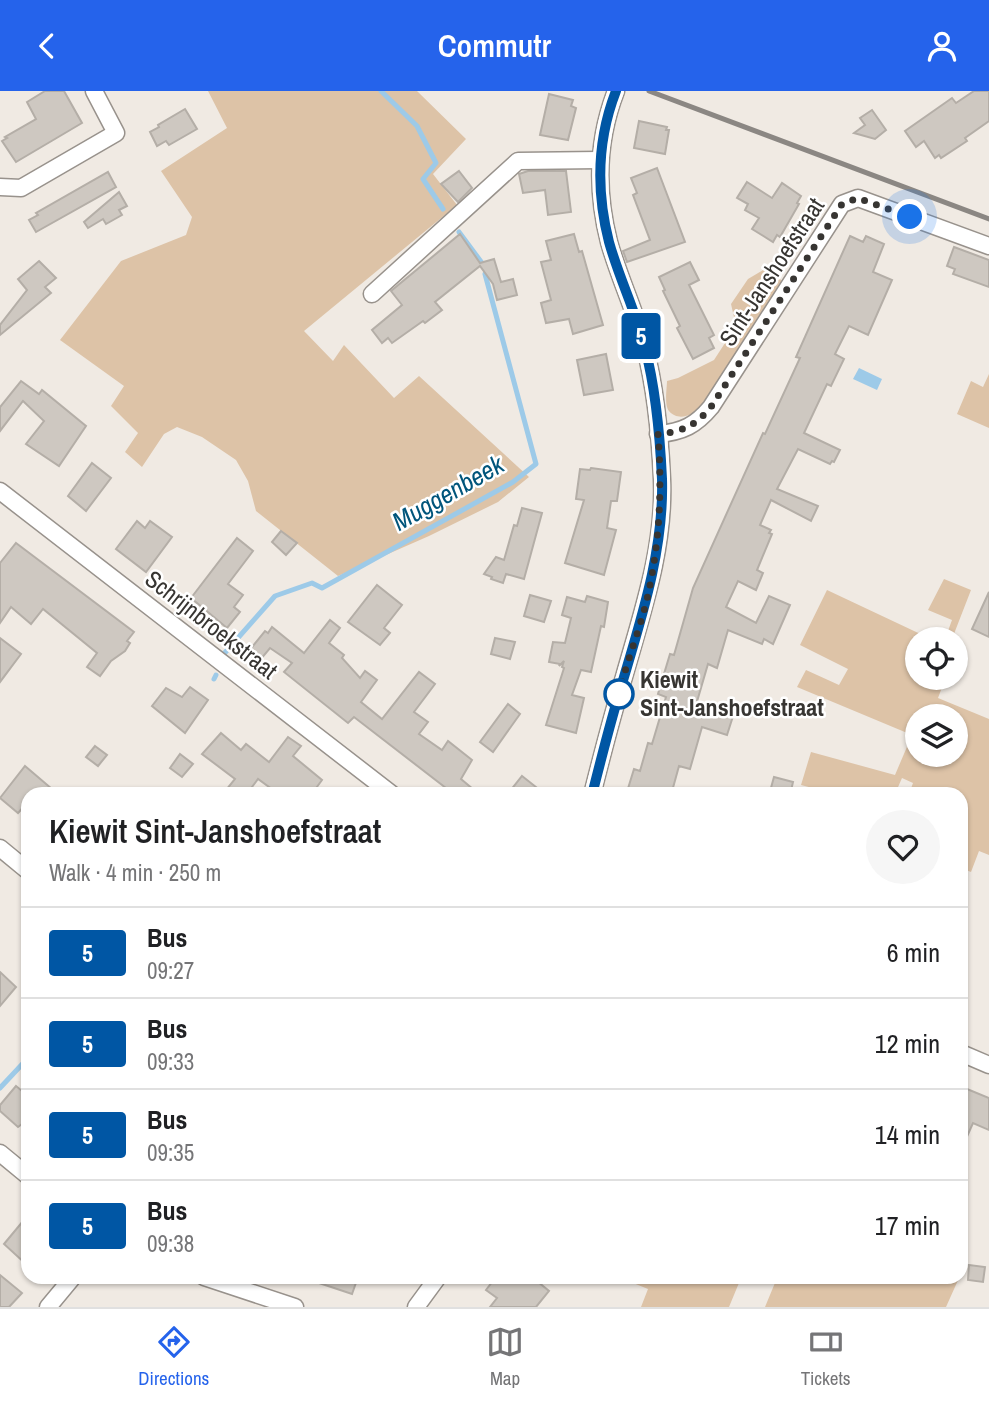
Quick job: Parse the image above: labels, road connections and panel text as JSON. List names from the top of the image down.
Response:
{
  "streets": {
    "street": ["Sint-Janshoefstraat", "Schrijnbroekstraat"]
  },
  "water": ["Muggenbeek"],
  "places": ["Kiewit Sint-Janshoefstraat"],
  "lines": ["bus line 5"],
  "page": {
    "header": "Commutr",
    "on_map": "5",
    "heading": ["Kiewit Sint-Janshoefstraat", "Walk · 4 min · 250 m"],
    "list": [
      {
        "mark": "5",
        "name": "Bus",
        "note": "09:27",
        "value": "6 min"
      },
      {
        "mark": "5",
        "name": "Bus",
        "note": "09:33",
        "value": "12 min"
      },
      {
        "mark": "5",
        "name": "Bus",
        "note": "09:35",
        "value": "14 min"
      },
      {
        "mark": "5",
        "name": "Bus",
        "note": "09:38",
        "value": "17 min"
      }
    ],
    "tabs": ["Directions", "Map", "Tickets"]
  }
}
